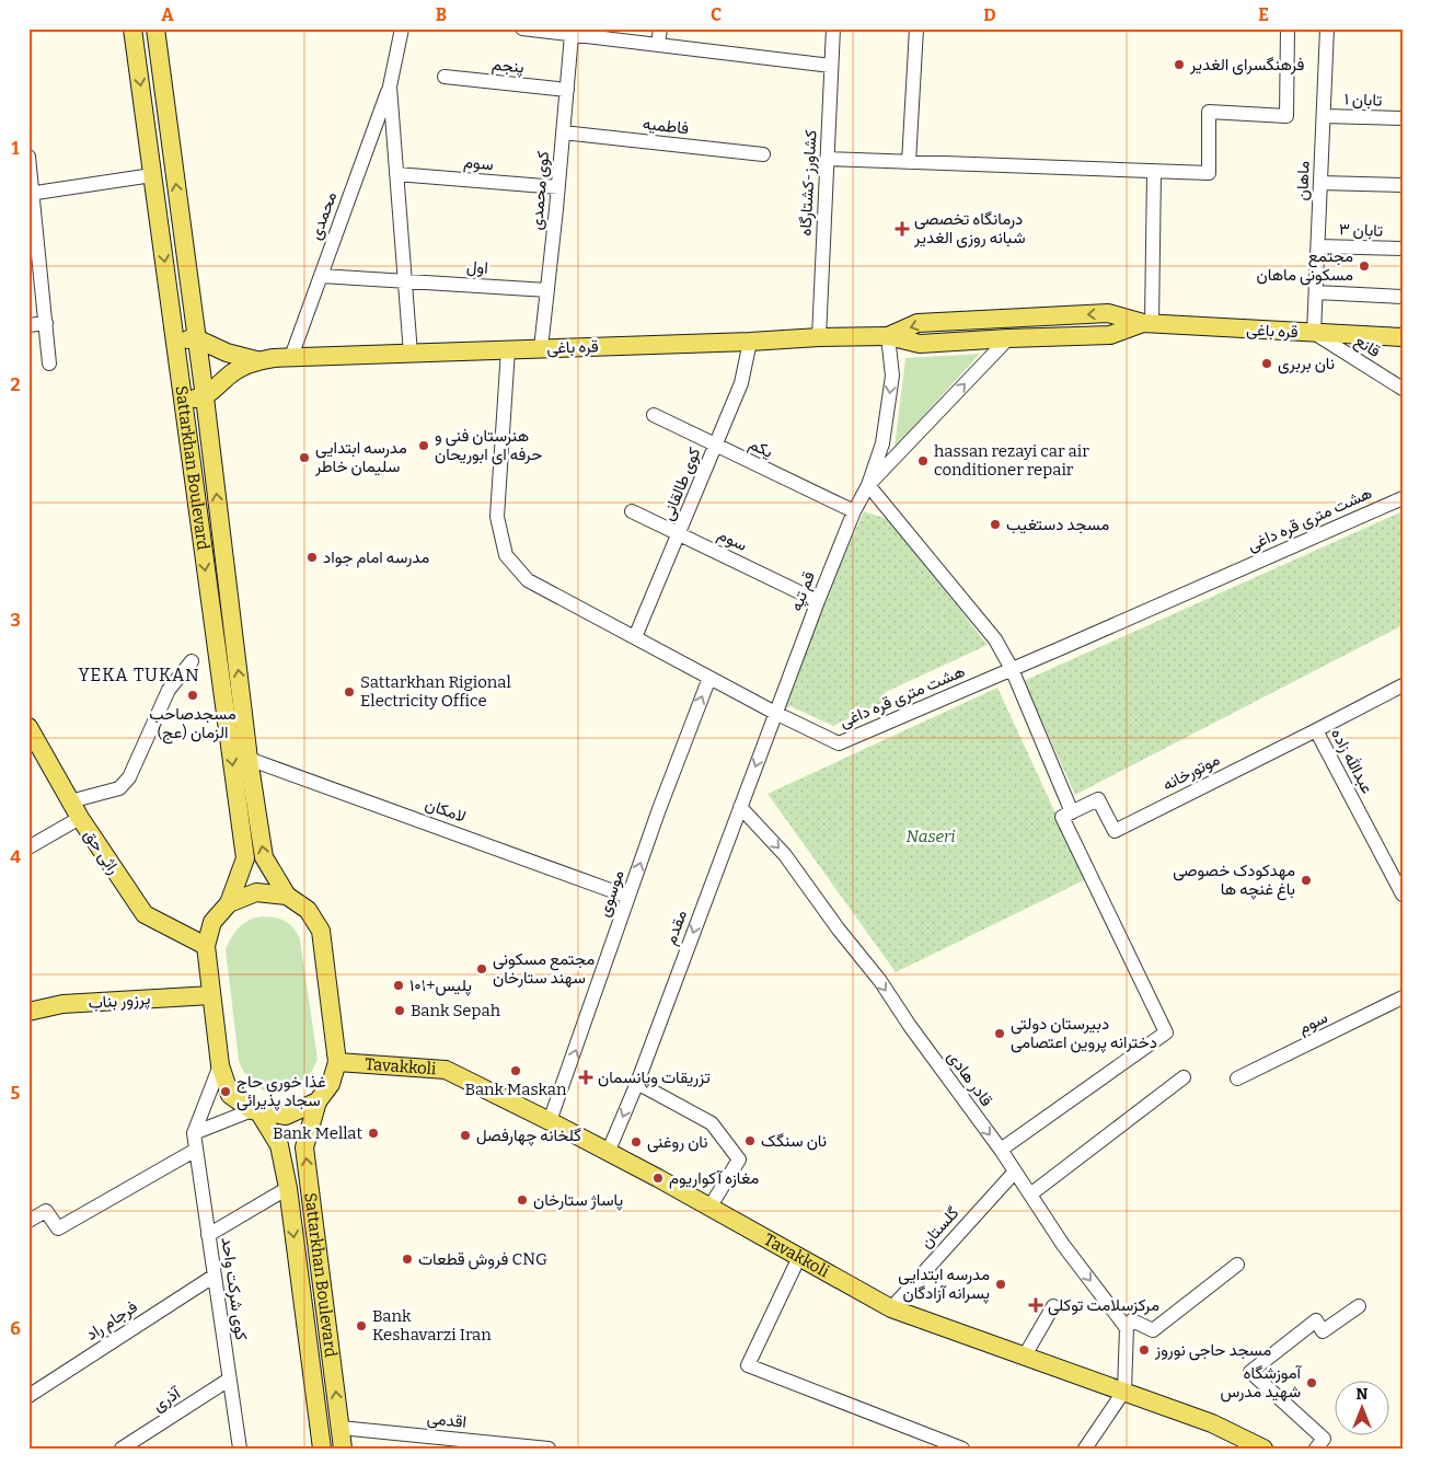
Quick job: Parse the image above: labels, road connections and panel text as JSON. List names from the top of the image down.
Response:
{
  "streets": {
    "main road": [
      "قره باغی",
      "Sattarkhan Boulevard",
      "راثی حق",
      "پرزور بناب",
      "Tavakkoli"
    ],
    "street": [
      "پنجم",
      "تابان ۱",
      "فاطمیه",
      "سوم",
      "ماهان",
      "کشاورز-کشتارگاه",
      "کوی محمدی",
      "محمدی",
      "تابان ۳",
      "اول",
      "قانع",
      "یکم",
      "کوی طالقانی",
      "هشت متری قره داغی",
      "قم تپه",
      "عبدالله زاده",
      "موتورخانه",
      "لامکان",
      "موسوی",
      "مقدم",
      "قادر هادی",
      "گلستان",
      "کوی شرکت واحد",
      "فرجام راد",
      "آذری",
      "اقدمی"
    ]
  },
  "crossings": [
    ["پنجم", "کوی محمدی"],
    ["تابان ۱", "ماهان"],
    ["فاطمیه", "کوی محمدی"],
    ["سوم", "کوی محمدی"],
    ["سوم", "محمدی"],
    ["سوم", "کوی طالقانی"],
    ["سوم", "قم تپه"],
    ["ماهان", "تابان ۳"],
    ["ماهان", "قره باغی"],
    ["ماهان", "قانع"],
    ["کشاورز-کشتارگاه", "قره باغی"],
    ["کوی محمدی", "اول"],
    ["کوی محمدی", "قره باغی"],
    ["محمدی", "اول"],
    ["محمدی", "قره باغی"],
    ["قره باغی", "قانع"],
    ["قره باغی", "Sattarkhan Boulevard"],
    ["قره باغی", "کوی طالقانی"],
    ["قره باغی", "هشت متری قره داغی"],
    ["قره باغی", "قم تپه"],
    ["یکم", "کوی طالقانی"],
    ["یکم", "قم تپه"],
    ["Sattarkhan Boulevard", "لامکان"],
    ["Sattarkhan Boulevard", "Tavakkoli"],
    ["Sattarkhan Boulevard", "اقدمی"],
    ["کوی طالقانی", "هشت متری قره داغی"],
    ["هشت متری قره داغی", "قم تپه"],
    ["هشت متری قره داغی", "موسوی"],
    ["هشت متری قره داغی", "مقدم"],
    ["قم تپه", "مقدم"],
    ["عبدالله زاده", "موتورخانه"],
    ["لامکان", "موسوی"],
    ["موسوی", "Tavakkoli"],
    ["مقدم", "Tavakkoli"],
    ["مقدم", "قادر هادی"],
    ["Tavakkoli", "گلستان"],
    ["قادر هادی", "گلستان"],
    ["کوی شرکت واحد", "فرجام راد"],
    ["کوی شرکت واحد", "آذری"]
  ],
  "one_way": ["موسوی", "مقدم", "قادر هادی"],
  "districts": ["YEKA TUKAN"],
  "parks": ["Naseri"],
  "places": {
    "other": [
      "فرهنگسرای الغدیر",
      "مجتمع مسکونی ماهان",
      "نان بربری",
      "هنرستان فنی و حرفه ای ابوریحان",
      "مدرسه ابتدایی سلیمان خاطر",
      "hassan rezayi car air conditioner repair",
      "مسجد دستغیب",
      "مدرسه امام جواد",
      "Sattarkhan Rigional Electricity Office",
      "مسجدصاحب الزمان (عج)",
      "مهدکودک خصوصی باغ غنچه ها",
      "مجتمع مسکونی سهند ستارخان",
      "پلیس+۱۰۱",
      "Bank Sepah",
      "دبیرستان دولتی دخترانه پروین اعتصامی",
      "Bank Maskan",
      "غذا خوری حاج سجاد پذیرائی",
      "Bank Mellat",
      "گلخانه چهارفصل",
      "نان سنگک",
      "نان روغنی",
      "مغازه آکواریوم",
      "پاساژ ستارخان",
      "فروش قطعات CNG",
      "مدرسه ابتدایی پسرانه آزادگان",
      "Bank Keshavarzi Iran",
      "مسجد حاجی نوروز",
      "آموزشگاه شهید مدرس"
    ],
    "health": ["درمانگاه تخصصی شبانه روزی الغدیر", "تزریقات وپانسمان", "مرکزسلامت توکلی"]
  },
  "north": "top",
  "grid": {
    "columns": [
      "A",
      "B",
      "C",
      "D",
      "E"
    ],
    "rows": [
      "1",
      "2",
      "3",
      "4",
      "5",
      "6"
    ]
  }
}
